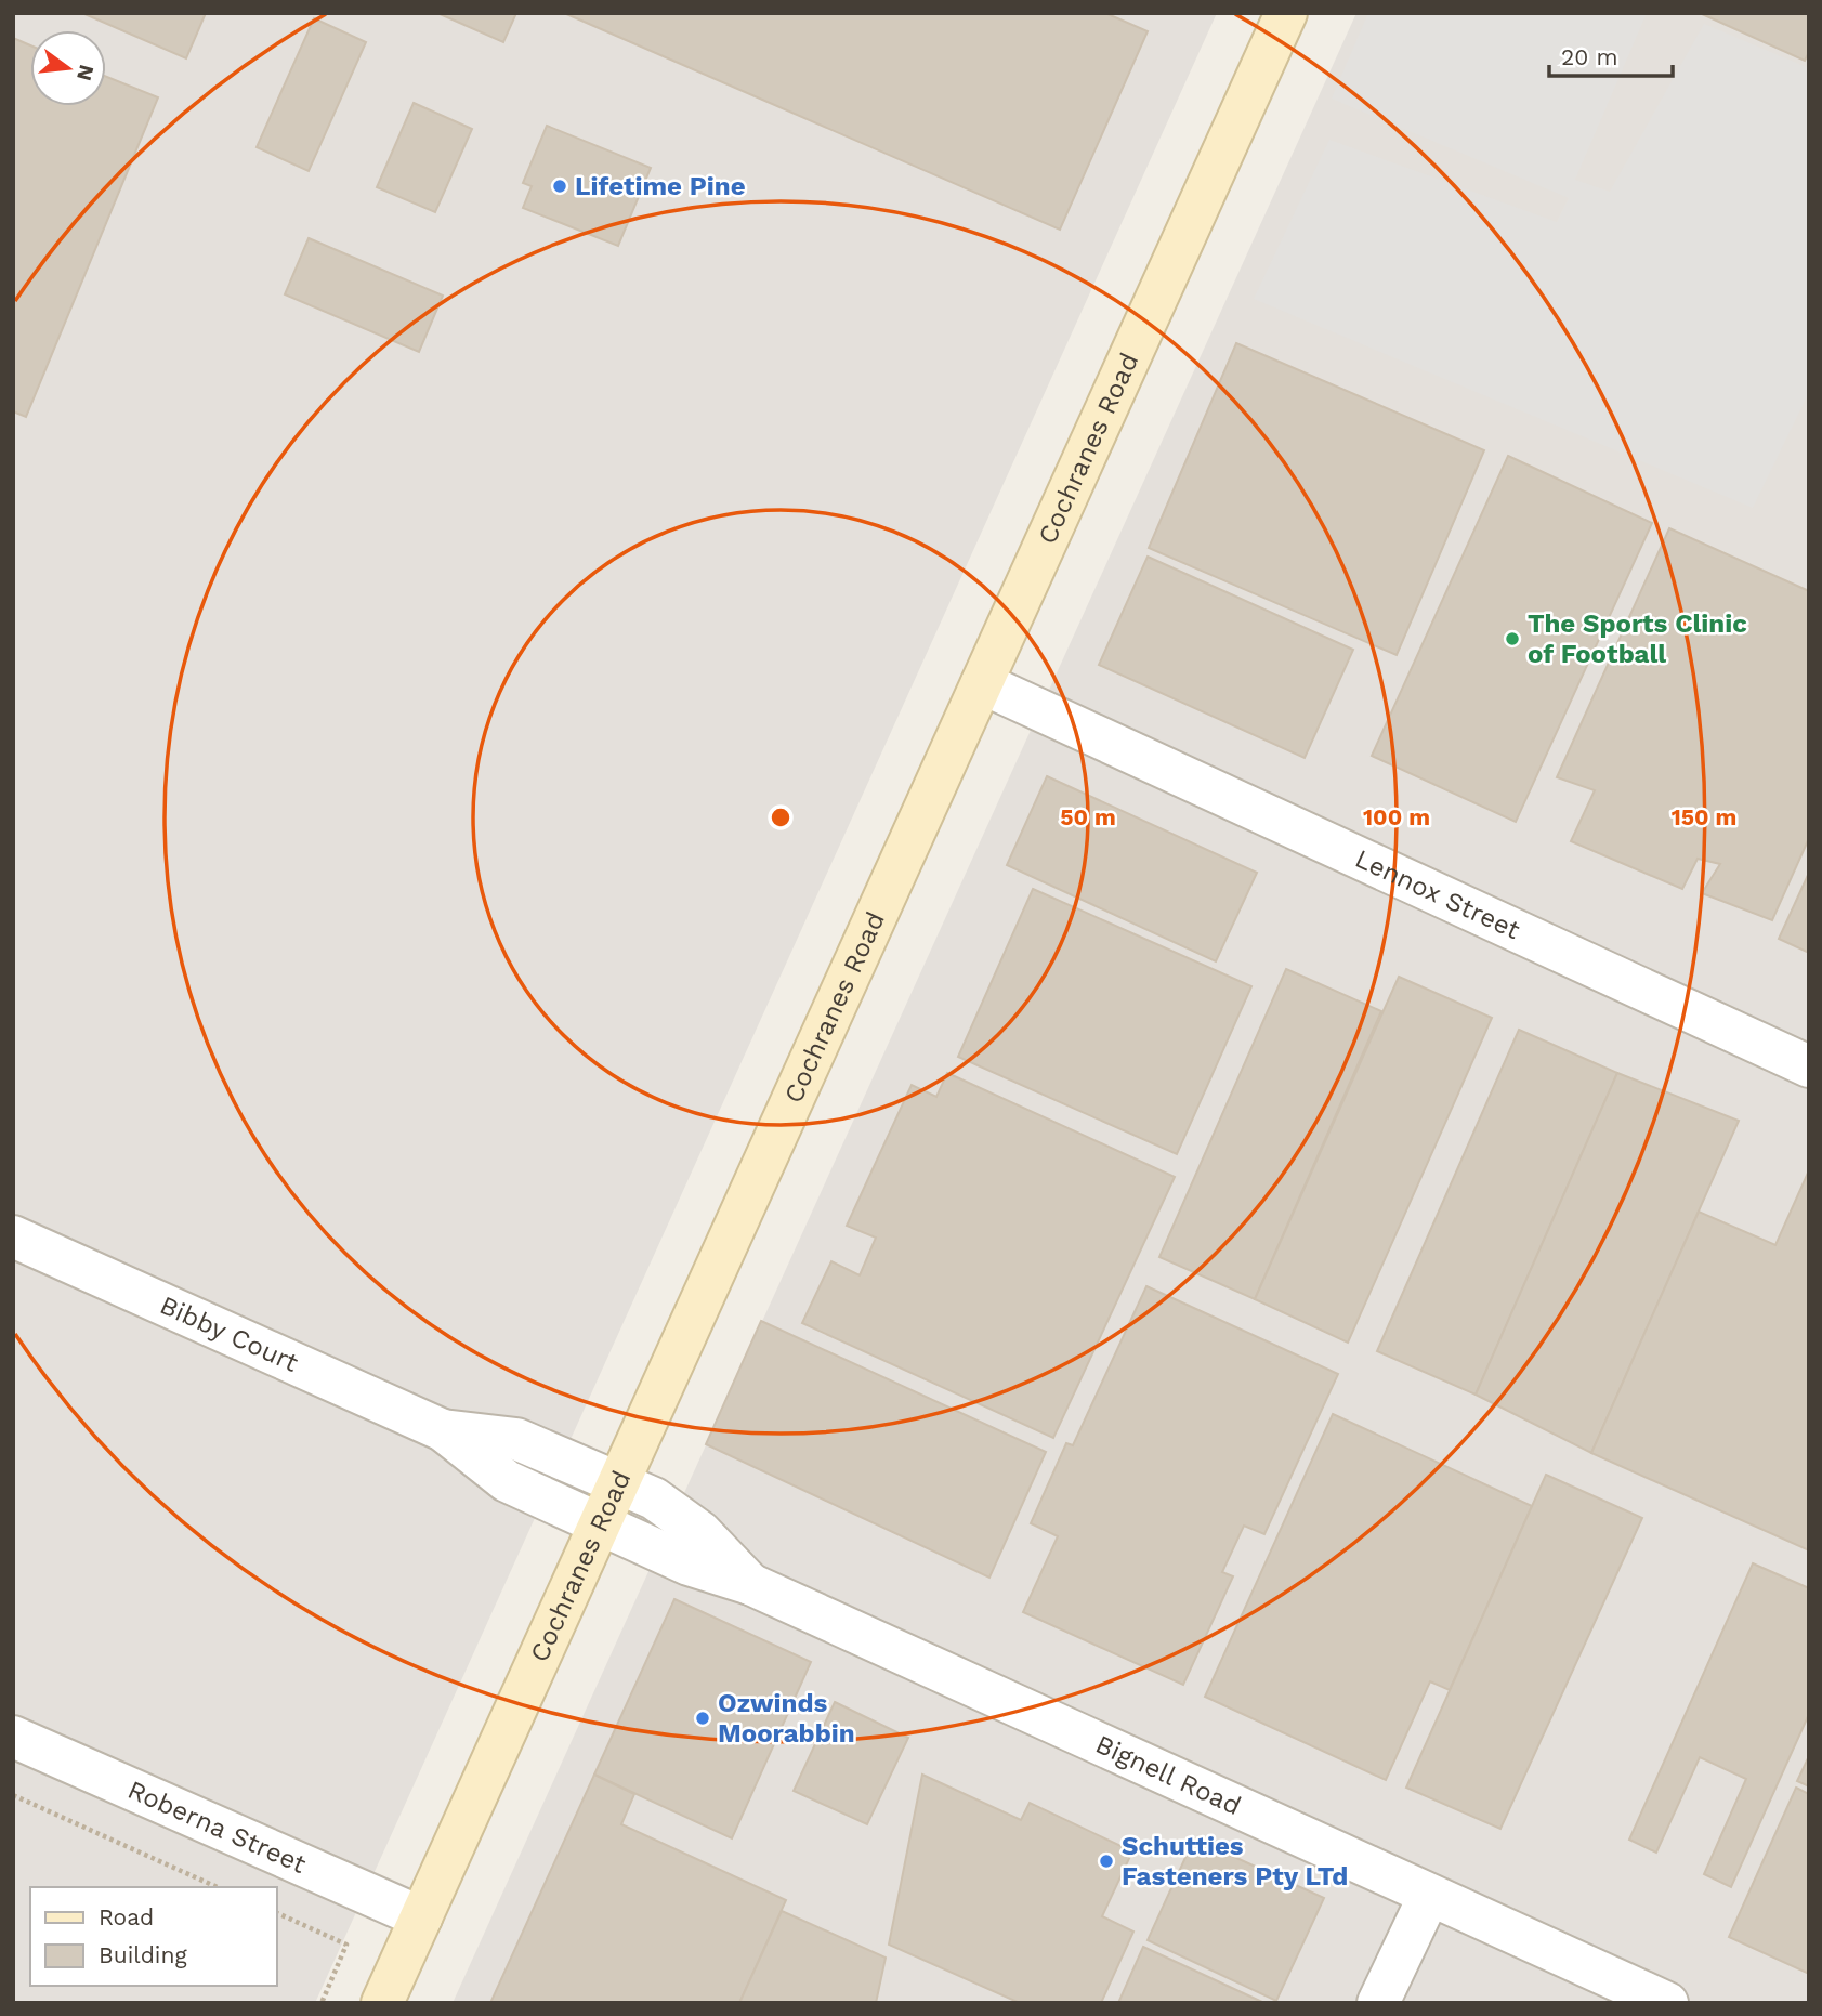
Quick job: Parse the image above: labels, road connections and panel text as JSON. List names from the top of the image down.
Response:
{
  "streets": {
    "street": [
      "Cochranes Road",
      "Lennox Street",
      "Bibby Court",
      "Bignell Road",
      "Roberna Street"
    ]
  },
  "crossings": [
    ["Cochranes Road", "Lennox Street"],
    ["Cochranes Road", "Bibby Court"],
    ["Cochranes Road", "Bignell Road"],
    ["Cochranes Road", "Roberna Street"],
    ["Bibby Court", "Bignell Road"]
  ],
  "places": [
    "Lifetime Pine",
    "The Sports Clinic of Football",
    "Ozwinds Moorabbin",
    "Schutties Fasteners Pty LTd"
  ],
  "legend": ["Road", "Building"],
  "scale_bar": "20 m",
  "north": "right",
  "rings": ["50 m", "100 m", "150 m"]
}
